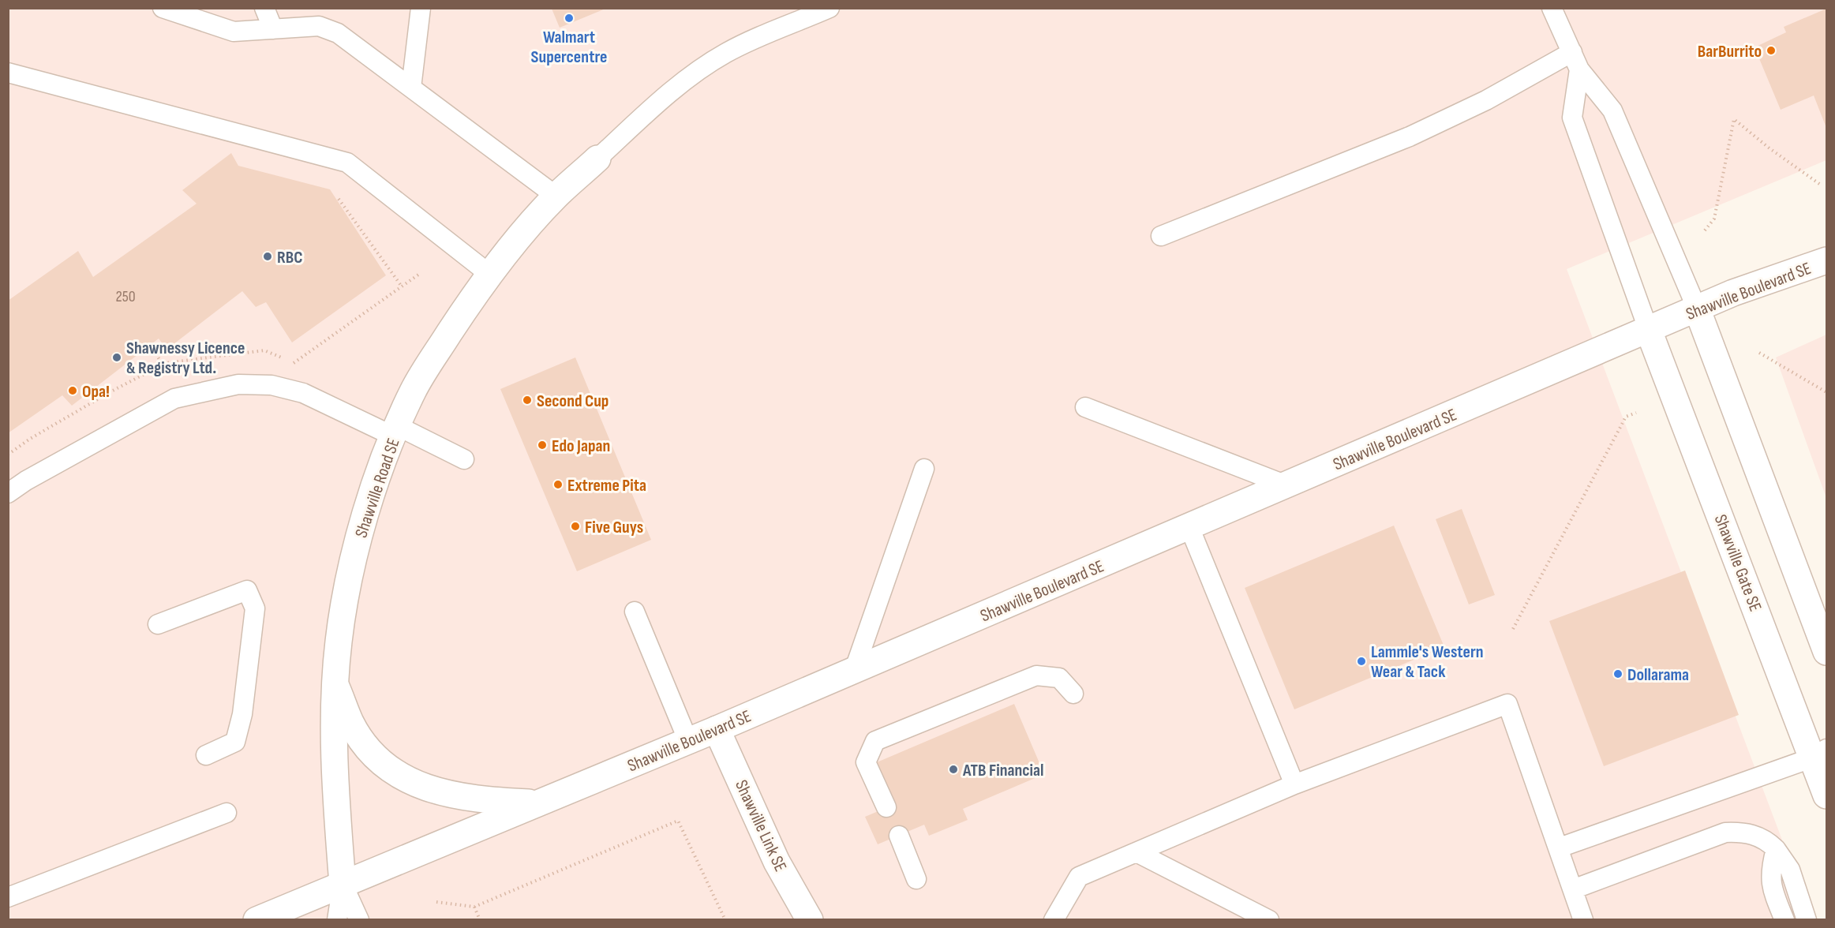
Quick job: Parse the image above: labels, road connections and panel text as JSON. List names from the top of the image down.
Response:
{
  "streets": {
    "street": [
      "Shawville Boulevard SE",
      "Shawville Road SE",
      "Shawville Gate SE",
      "Shawville Link SE"
    ]
  },
  "crossings": [
    ["Shawville Boulevard SE", "Shawville Road SE"],
    ["Shawville Boulevard SE", "Shawville Gate SE"],
    ["Shawville Boulevard SE", "Shawville Link SE"]
  ],
  "places": [
    "Walmart Supercentre",
    "BarBurrito",
    "RBC",
    "Shawnessy Licence & Registry Ltd.",
    "Opa!",
    "Second Cup",
    "Edo Japan",
    "Extreme Pita",
    "Five Guys",
    "Lammle's Western Wear & Tack",
    "Dollarama",
    "ATB Financial"
  ],
  "house_numbers": ["250"]
}
